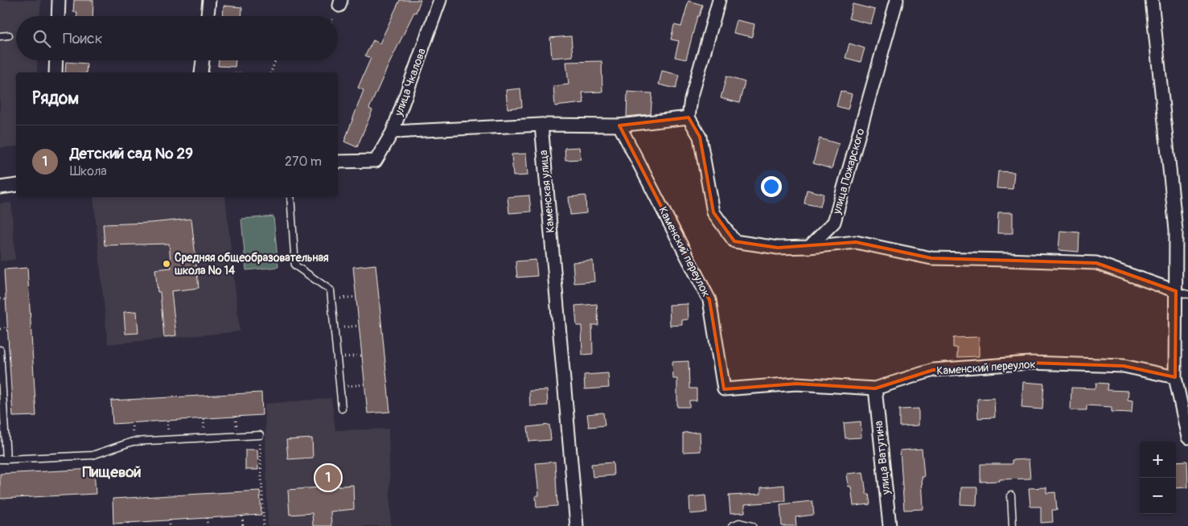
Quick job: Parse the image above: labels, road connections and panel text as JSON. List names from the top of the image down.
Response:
{
  "streets": {
    "street": [
      "улица Чкалова",
      "улица Пожарского",
      "Каменская улица",
      "Каменский переулок",
      "улица Ватутина"
    ]
  },
  "crossings": [
    ["Каменский переулок", "улица Ватутина"]
  ],
  "districts": ["Пищевой"],
  "places": ["Средняя общеобразовательная школа № 14"],
  "page": {
    "search": "Поиск",
    "heading": "Рядом",
    "list": [
      {
        "mark": "1",
        "name": "Детский сад № 29",
        "note": "Школа",
        "value": "270 m"
      }
    ],
    "map_buttons": ["+", "−"],
    "pins": "1"
  }
}
